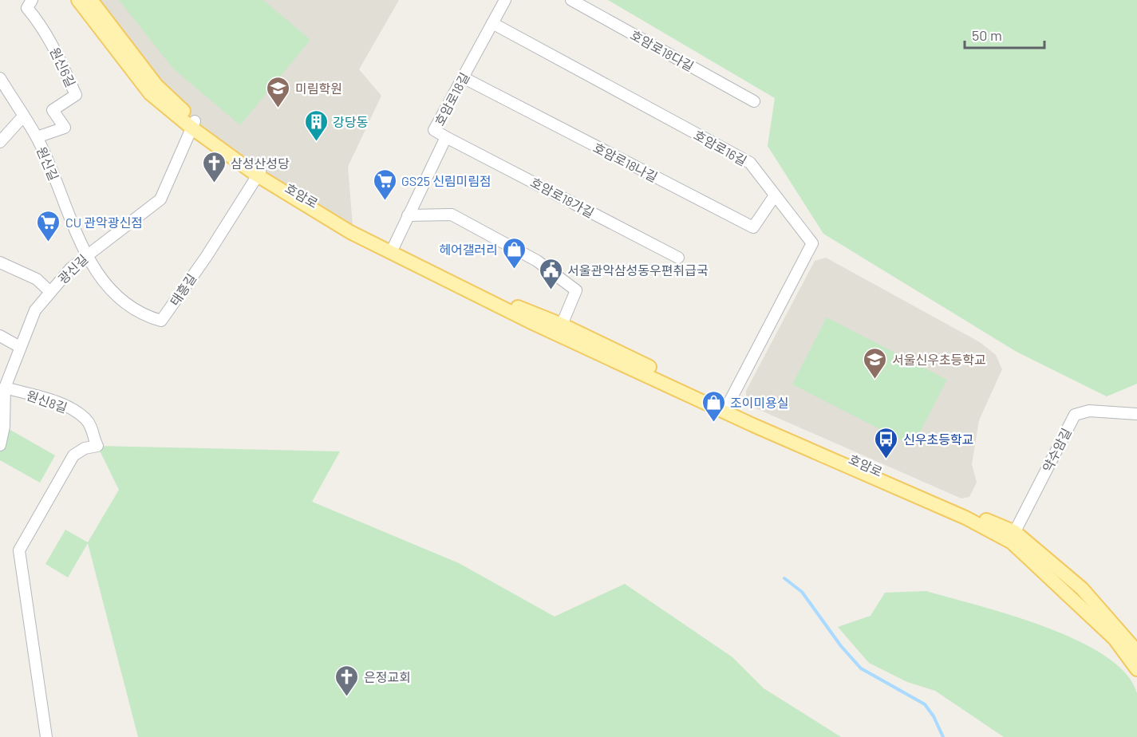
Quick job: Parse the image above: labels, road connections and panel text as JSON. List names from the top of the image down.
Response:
{
  "streets": {
    "main road": ["호암로"],
    "street": [
      "호암로18다길",
      "원신6길",
      "호암로18길",
      "호암로16길",
      "호암로18나길",
      "원신길",
      "호암로18가길",
      "광신길",
      "태흥길",
      "원신8길",
      "약수암길"
    ]
  },
  "crossings": [
    ["원신6길", "원신길"],
    ["호암로18길", "호암로16길"],
    ["호암로18길", "호암로18나길"],
    ["호암로18길", "호암로"],
    ["호암로18길", "호암로18가길"],
    ["호암로16길", "호암로18나길"],
    ["호암로16길", "호암로"],
    ["원신길", "광신길"],
    ["원신길", "태흥길"],
    ["호암로", "광신길"],
    ["호암로", "태흥길"],
    ["호암로", "약수암길"],
    ["광신길", "태흥길"],
    ["광신길", "원신8길"]
  ],
  "places": {
    "school or university": ["미림학원", "서울신우초등학교"],
    "building": ["강당동"],
    "church": ["삼성산성당", "은정교회"],
    "supermarket": ["GS25 신림미림점", "CU 관악광신점"],
    "shop": ["헤어갤러리", "조이미용실"],
    "public building": ["서울관악삼성동우편취급국"],
    "bus stop": ["신우초등학교"]
  },
  "scale_bar": "50 m"
}
